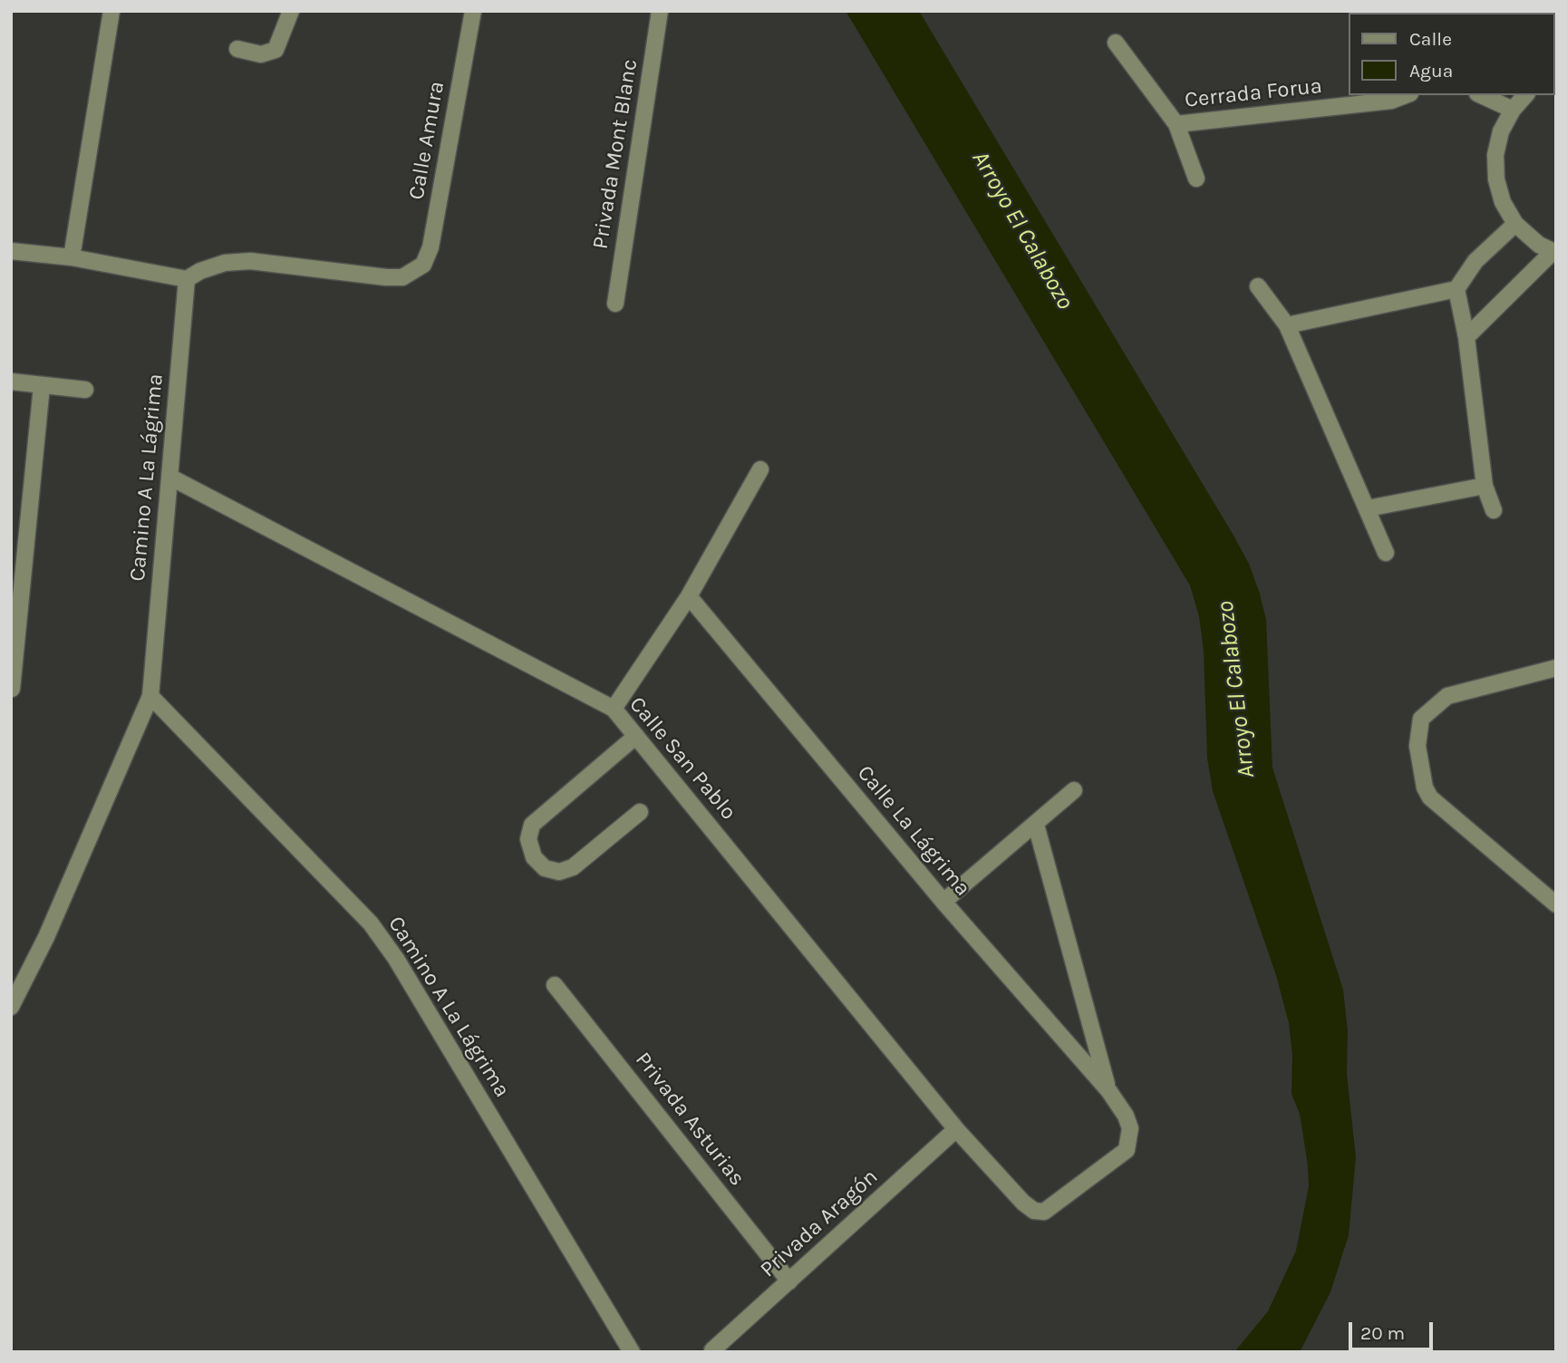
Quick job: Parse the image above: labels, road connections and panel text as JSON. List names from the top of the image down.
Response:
{
  "streets": {
    "street": [
      "Cerrada Forua",
      "Calle Amura",
      "Privada Mont Blanc",
      "Camino A La Lágrima",
      "Calle San Pablo",
      "Calle La Lágrima",
      "Privada Asturias",
      "Privada Aragón"
    ]
  },
  "crossings": [
    ["Calle Amura", "Camino A La Lágrima"],
    ["Camino A La Lágrima", "Calle San Pablo"],
    ["Calle San Pablo", "Calle La Lágrima"],
    ["Calle San Pablo", "Privada Aragón"],
    ["Privada Asturias", "Privada Aragón"]
  ],
  "water": ["Arroyo El Calabozo"],
  "legend": ["Calle", "Agua"],
  "scale_bar": "20 m"
}
